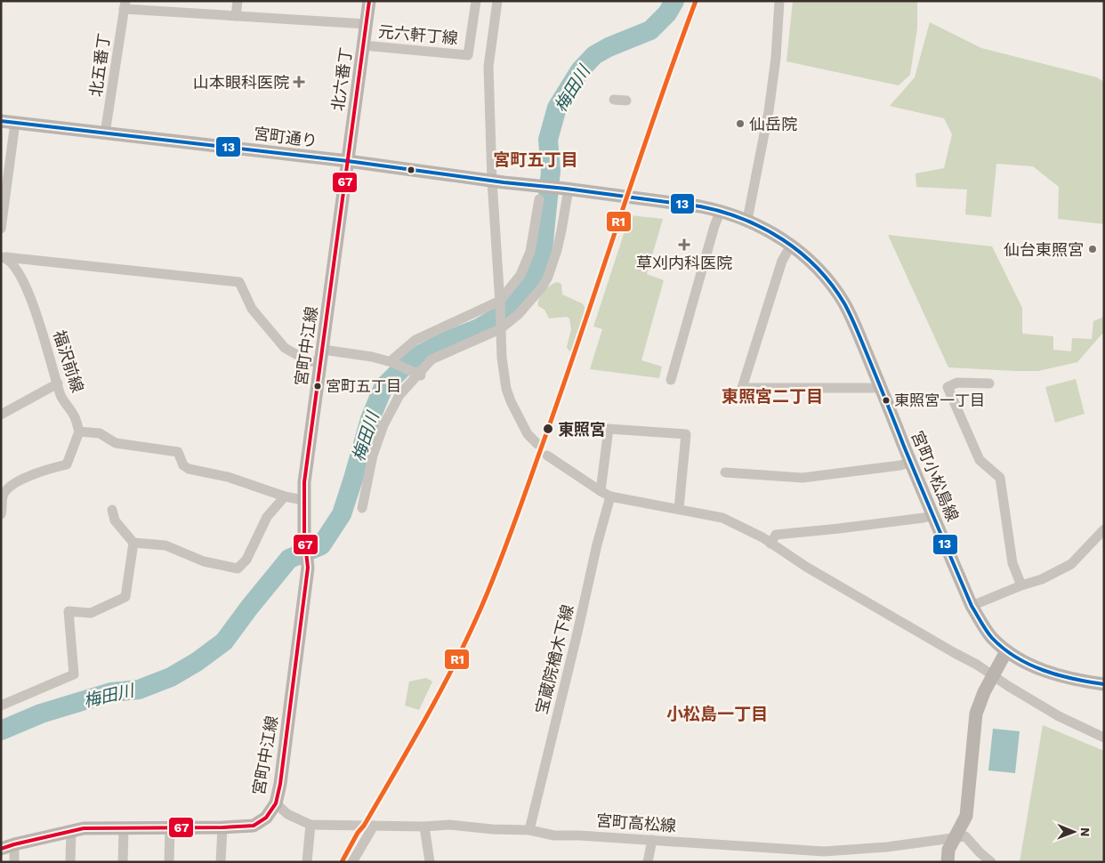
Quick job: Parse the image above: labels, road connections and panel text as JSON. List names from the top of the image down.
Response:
{
  "streets": {
    "street": [
      "元六軒丁線",
      "北五番丁",
      "北六番丁",
      "宮町通り",
      "宮町中江線",
      "福沢前線",
      "宮町小松島線",
      "宝蔵院楢木下線",
      "宮町高松線"
    ]
  },
  "crossings": [
    ["元六軒丁線", "北六番丁"],
    ["北五番丁", "宮町通り"],
    ["北六番丁", "宮町通り"],
    ["北六番丁", "宮町中江線"],
    ["宮町通り", "宮町中江線"],
    ["宮町通り", "宮町小松島線"],
    ["宮町中江線", "宮町高松線"],
    ["宝蔵院楢木下線", "宮町高松線"]
  ],
  "districts": ["宮町五丁目", "東照宮二丁目", "小松島一丁目"],
  "water": ["梅田川"],
  "places": {
    "health": ["山本眼科医院", "草刈内科医院"],
    "other": [
      "仙岳院",
      "仙台東照宮",
      "宮町五丁目",
      "東照宮一丁目",
      "東照宮"
    ]
  },
  "lines": ["transit line R1", "transit line 67", "transit line 13"],
  "north": "right"
}
